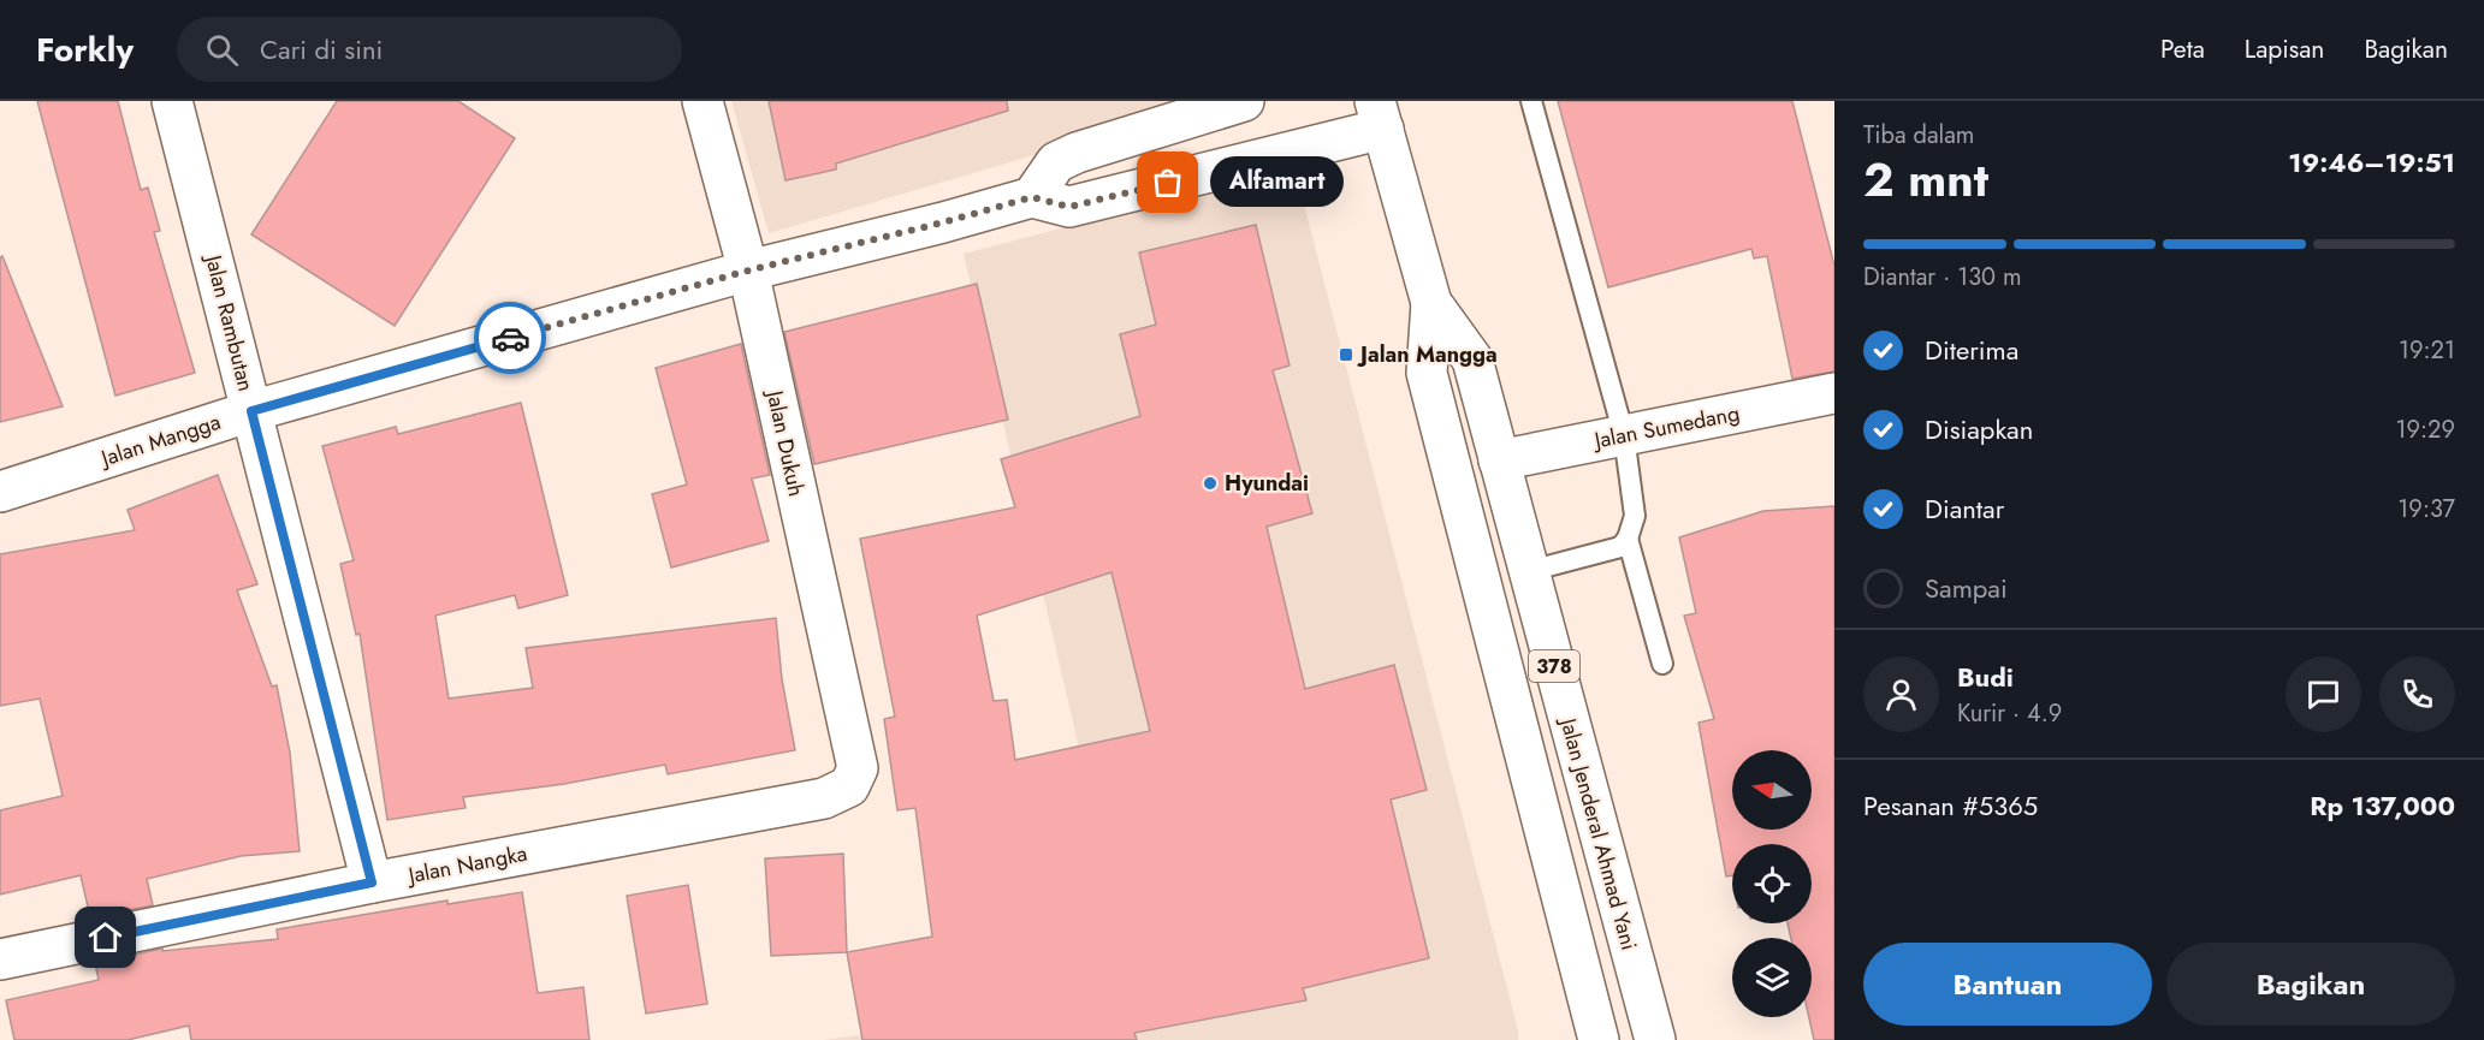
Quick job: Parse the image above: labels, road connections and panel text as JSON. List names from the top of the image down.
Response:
{
  "streets": {
    "street": [
      "Jalan Rambutan",
      "Jalan Sumedang",
      "Jalan Mangga",
      "Jalan Dukuh",
      "378",
      "Jalan Jenderal Ahmad Yani",
      "Jalan Nangka"
    ]
  },
  "crossings": [
    ["Jalan Rambutan", "Jalan Mangga"],
    ["Jalan Rambutan", "Jalan Nangka"],
    ["Jalan Sumedang", "Jalan Jenderal Ahmad Yani"],
    ["Jalan Mangga", "Jalan Dukuh"],
    ["Jalan Dukuh", "Jalan Nangka"]
  ],
  "places": {
    "other": ["Alfamart", "Hyundai"],
    "transit": ["Jalan Mangga"]
  },
  "north": "left",
  "page": {
    "header": "Forkly",
    "search": "Cari di sini",
    "nav": ["Peta", "Lapisan", "Bagikan"],
    "heading": ["2 mnt", "Tiba dalam", "19:46–19:51"],
    "panel": [
      "Budi",
      "Kurir · 4.9",
      "Pesanan #5365",
      "Rp 137,000"
    ],
    "bubble": "Alfamart",
    "bar": "Diantar · 130 m",
    "list": [
      ["Diterima", "19:21"],
      ["Disiapkan", "19:29"],
      ["Diantar", "19:37"],
      "Sampai"
    ],
    "buttons": ["Bantuan", "Bagikan"]
  }
}
